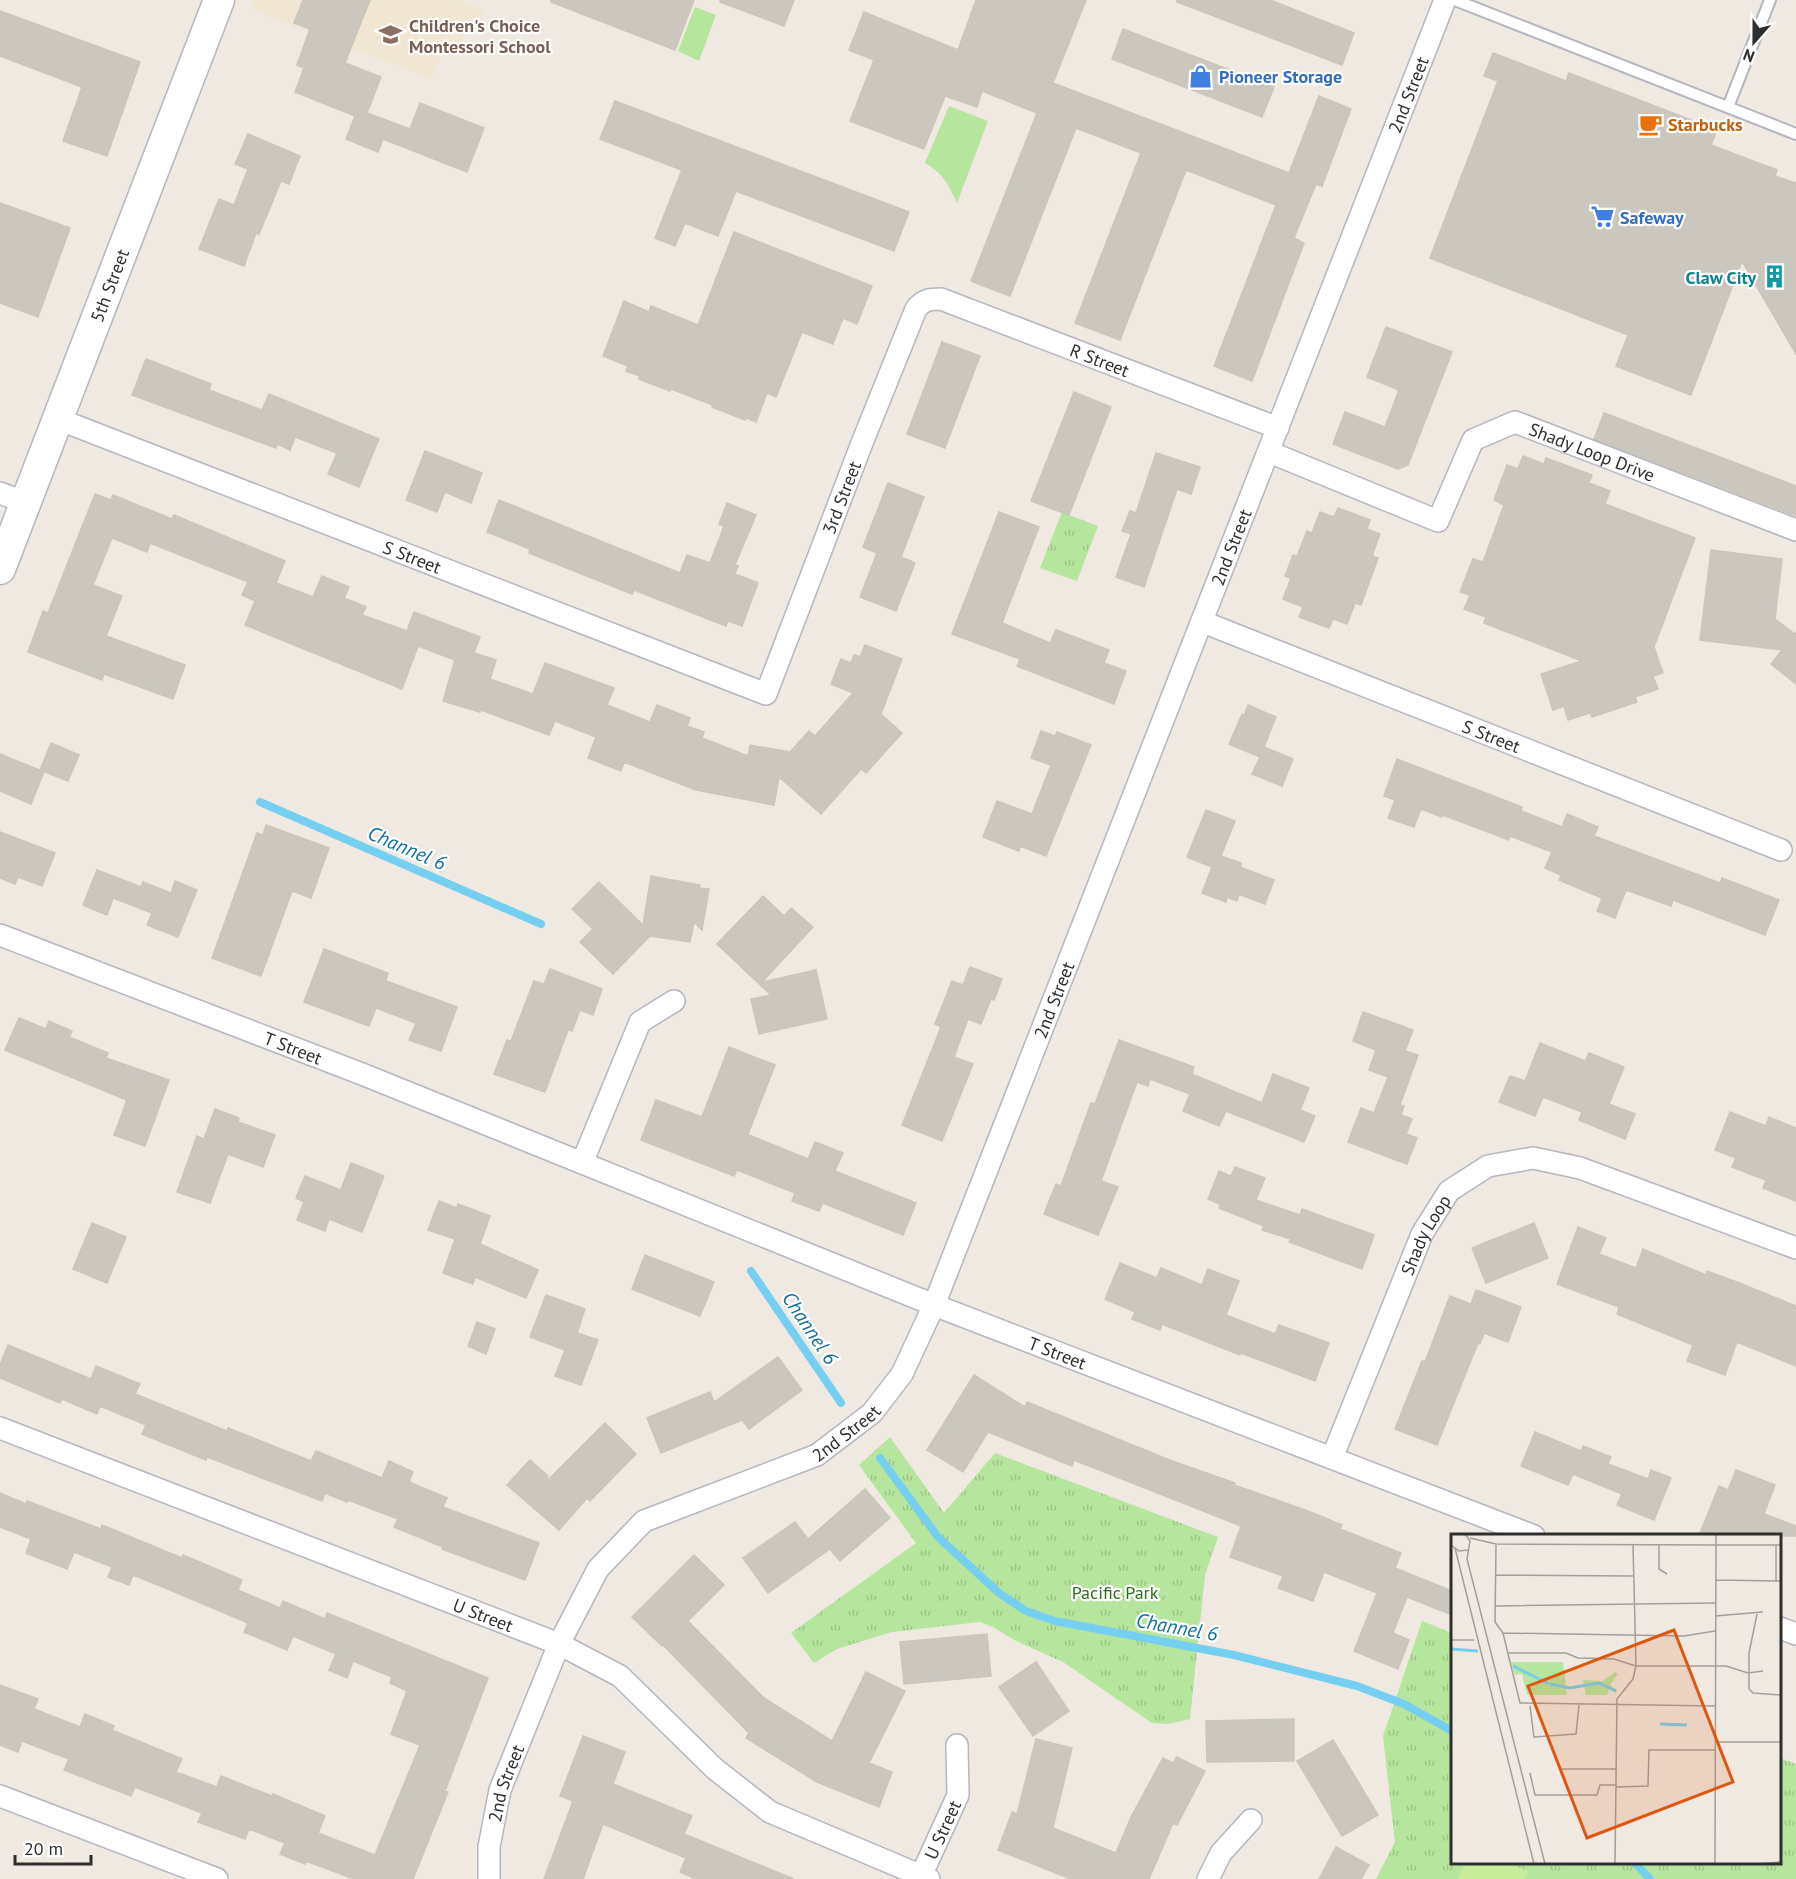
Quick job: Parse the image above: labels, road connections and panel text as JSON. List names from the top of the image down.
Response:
{
  "streets": {
    "main road": ["5th Street"],
    "street": [
      "2nd Street",
      "R Street",
      "Shady Loop Drive",
      "3rd Street",
      "S Street",
      "T Street",
      "Shady Loop",
      "U Street"
    ]
  },
  "crossings": [
    ["2nd Street", "R Street"],
    ["2nd Street", "Shady Loop Drive"],
    ["2nd Street", "S Street"],
    ["2nd Street", "T Street"],
    ["2nd Street", "U Street"],
    ["5th Street", "S Street"],
    ["R Street", "3rd Street"],
    ["3rd Street", "S Street"],
    ["T Street", "Shady Loop"]
  ],
  "water": ["Channel 6"],
  "parks": ["Pacific Park"],
  "places": {
    "school or university": ["Children's Choice Montessori School"],
    "shop": ["Pioneer Storage"],
    "cafe": ["Starbucks"],
    "supermarket": ["Safeway"],
    "building": ["Claw City"]
  },
  "scale_bar": "20 m",
  "north": "bottom"
}
